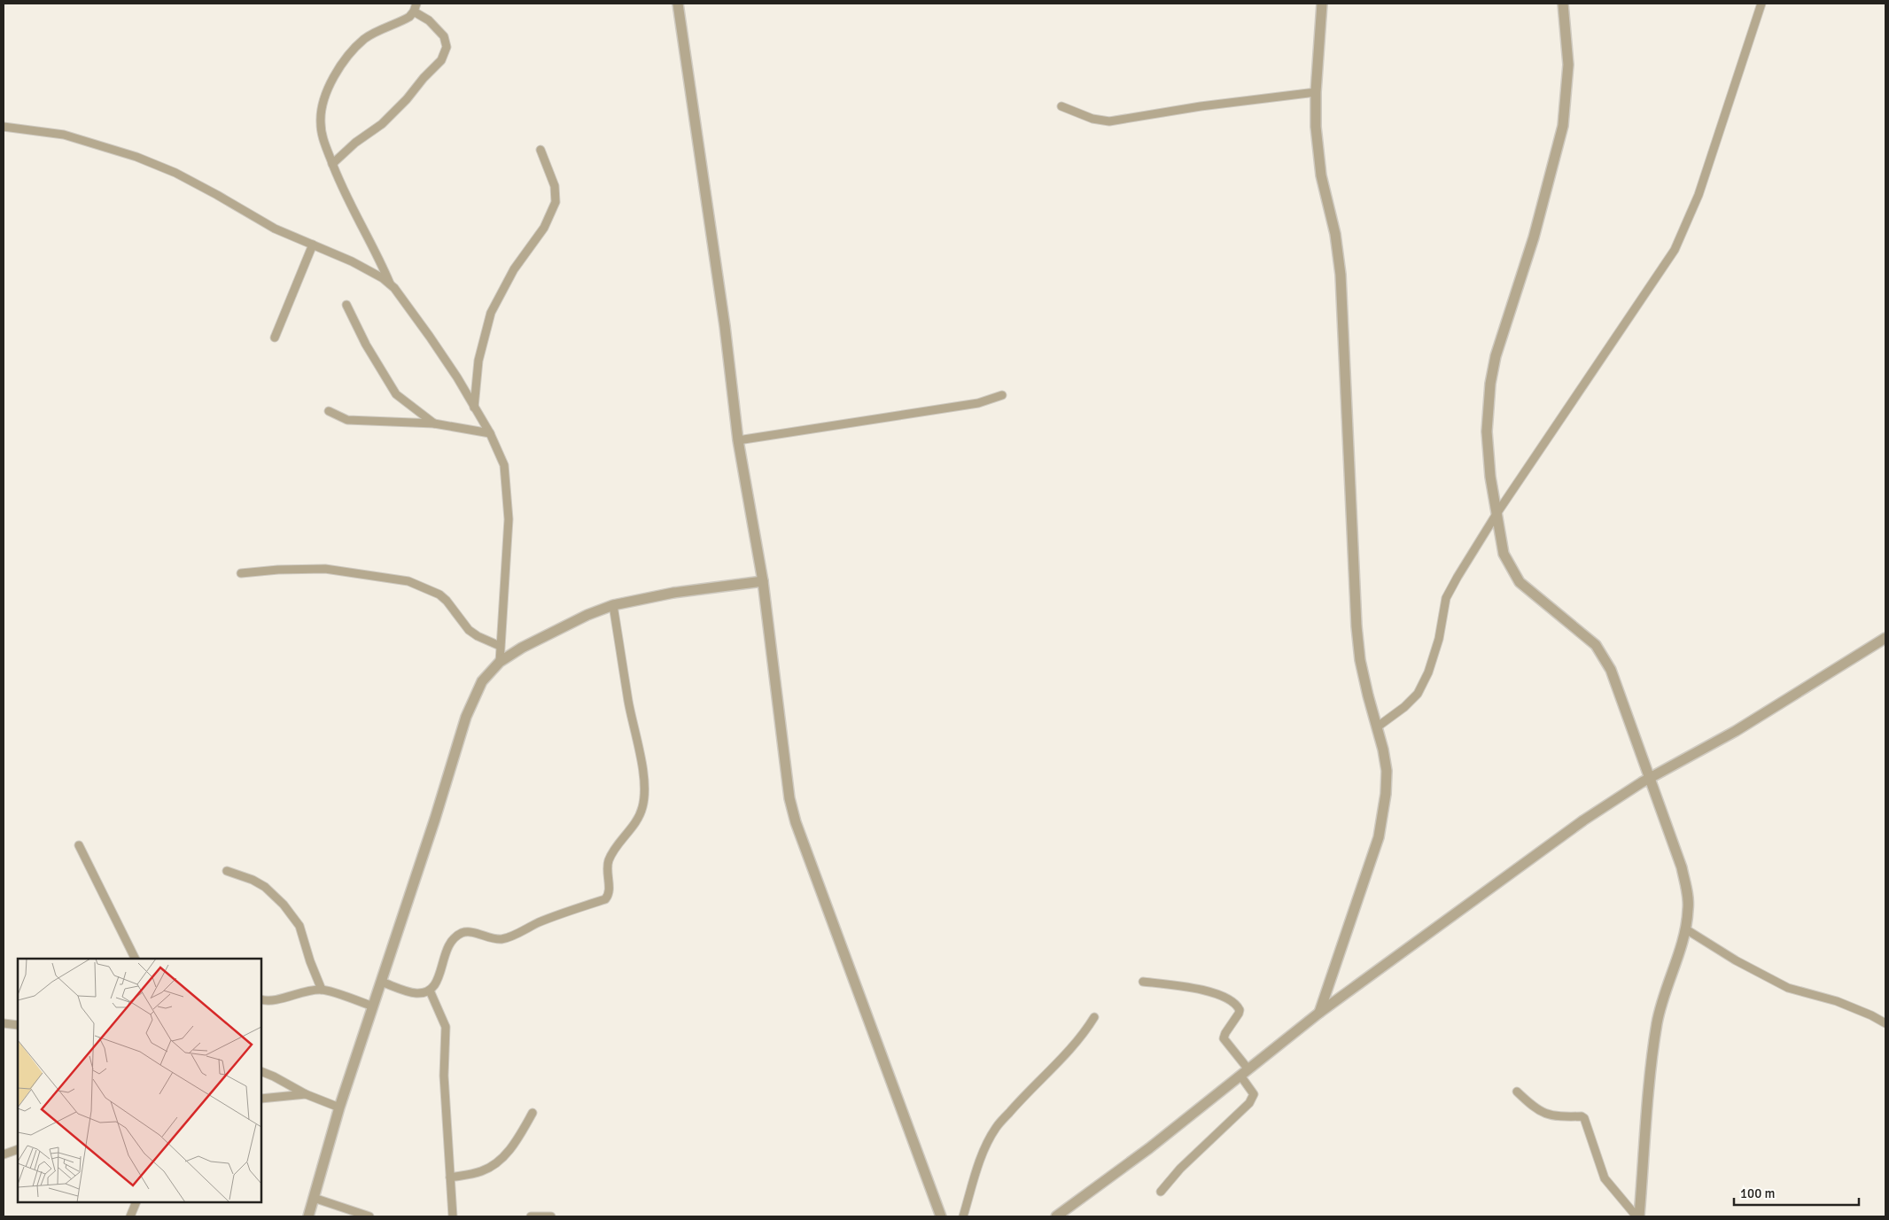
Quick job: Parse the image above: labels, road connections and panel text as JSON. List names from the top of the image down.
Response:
{
  "scale_bar": "100 m"
}
